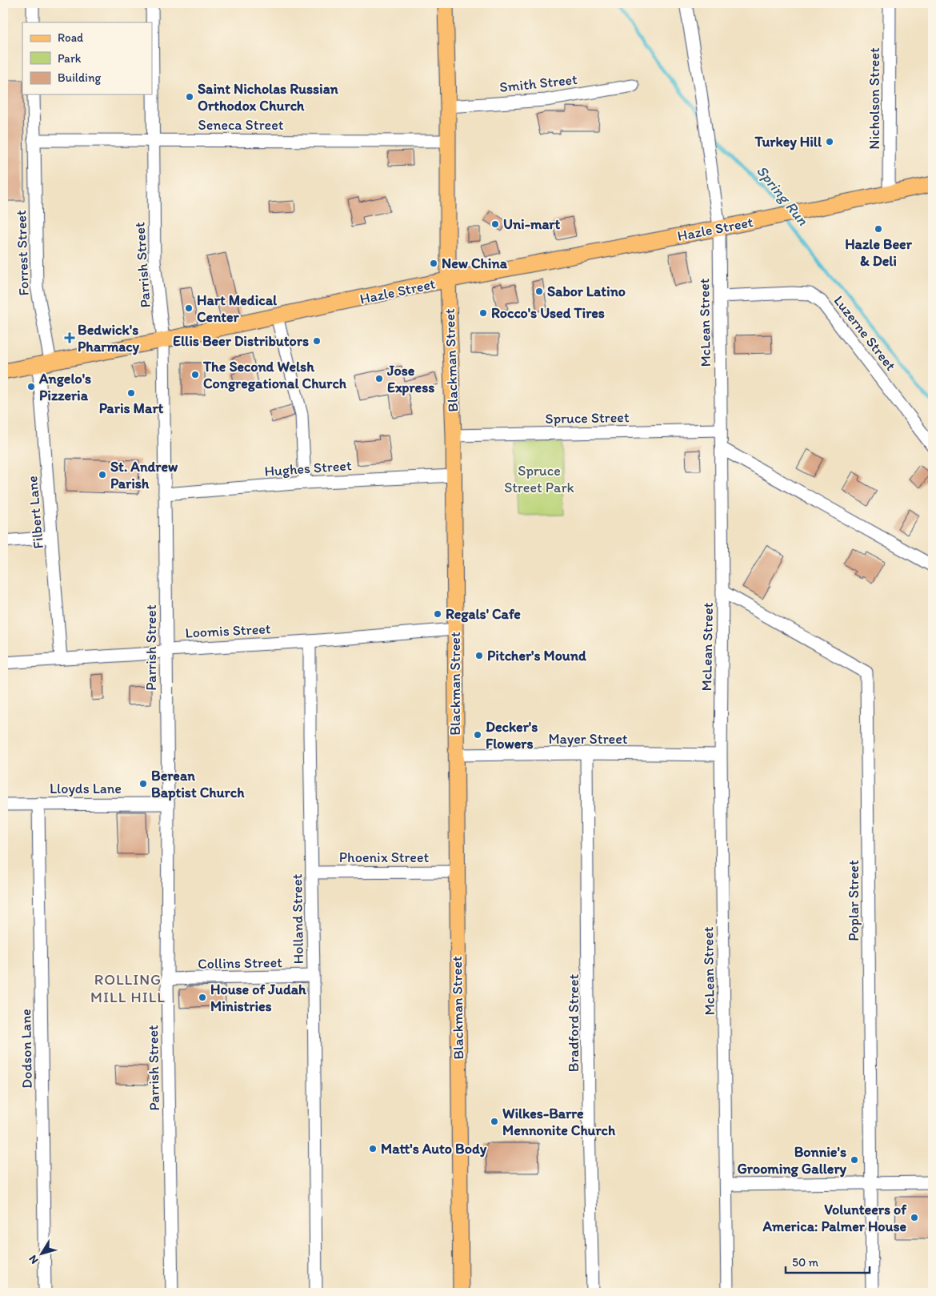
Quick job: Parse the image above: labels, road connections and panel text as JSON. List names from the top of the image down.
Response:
{
  "streets": {
    "main road": ["Hazle Street", "Blackman Street"],
    "street": [
      "Smith Street",
      "Nicholson Street",
      "Seneca Street",
      "Forrest Street",
      "Parrish Street",
      "McLean Street",
      "Luzerne Street",
      "Spruce Street",
      "Hughes Street",
      "Filbert Lane",
      "Loomis Street",
      "Mayer Street",
      "Lloyds Lane",
      "Phoenix Street",
      "Poplar Street",
      "Holland Street",
      "Collins Street",
      "Bradford Street",
      "Dodson Lane"
    ]
  },
  "crossings": [
    ["Smith Street", "Blackman Street"],
    ["Nicholson Street", "Hazle Street"],
    ["Seneca Street", "Forrest Street"],
    ["Seneca Street", "Parrish Street"],
    ["Seneca Street", "Blackman Street"],
    ["Hazle Street", "Forrest Street"],
    ["Hazle Street", "Parrish Street"],
    ["Hazle Street", "McLean Street"],
    ["Hazle Street", "Blackman Street"],
    ["Hazle Street", "Filbert Lane"],
    ["Forrest Street", "Filbert Lane"],
    ["Parrish Street", "Hughes Street"],
    ["Parrish Street", "Loomis Street"],
    ["Parrish Street", "Lloyds Lane"],
    ["Parrish Street", "Collins Street"],
    ["McLean Street", "Luzerne Street"],
    ["McLean Street", "Spruce Street"],
    ["McLean Street", "Mayer Street"],
    ["McLean Street", "Poplar Street"],
    ["Blackman Street", "Spruce Street"],
    ["Blackman Street", "Hughes Street"],
    ["Blackman Street", "Loomis Street"],
    ["Blackman Street", "Mayer Street"],
    ["Blackman Street", "Phoenix Street"],
    ["Filbert Lane", "Loomis Street"],
    ["Loomis Street", "Holland Street"],
    ["Mayer Street", "Bradford Street"],
    ["Lloyds Lane", "Dodson Lane"],
    ["Phoenix Street", "Holland Street"],
    ["Holland Street", "Collins Street"]
  ],
  "districts": ["ROLLING MILL HILL"],
  "water": ["Spring Run"],
  "parks": ["Spruce Street Park"],
  "places": {
    "other": [
      "Saint Nicholas Russian Orthodox Church",
      "Turkey Hill",
      "Uni-mart",
      "Hazle Beer & Deli",
      "New China",
      "Sabor Latino",
      "Hart Medical Center",
      "Rocco's Used Tires",
      "Ellis Beer Distributors",
      "The Second Welsh Congregational Church",
      "Jose Express",
      "Angelo's Pizzeria",
      "Paris Mart",
      "St. Andrew Parish",
      "Regals' Cafe",
      "Pitcher's Mound",
      "Decker's Flowers",
      "Berean Baptist Church",
      "House of Judah Ministries",
      "Wilkes-Barre Mennonite Church",
      "Matt's Auto Body",
      "Bonnie's Grooming Gallery",
      "Volunteers of America: Palmer House"
    ],
    "health": ["Bedwick's Pharmacy"]
  },
  "legend": ["Road", "Park", "Building"],
  "scale_bar": "50 m",
  "north": "bottom left"
}
